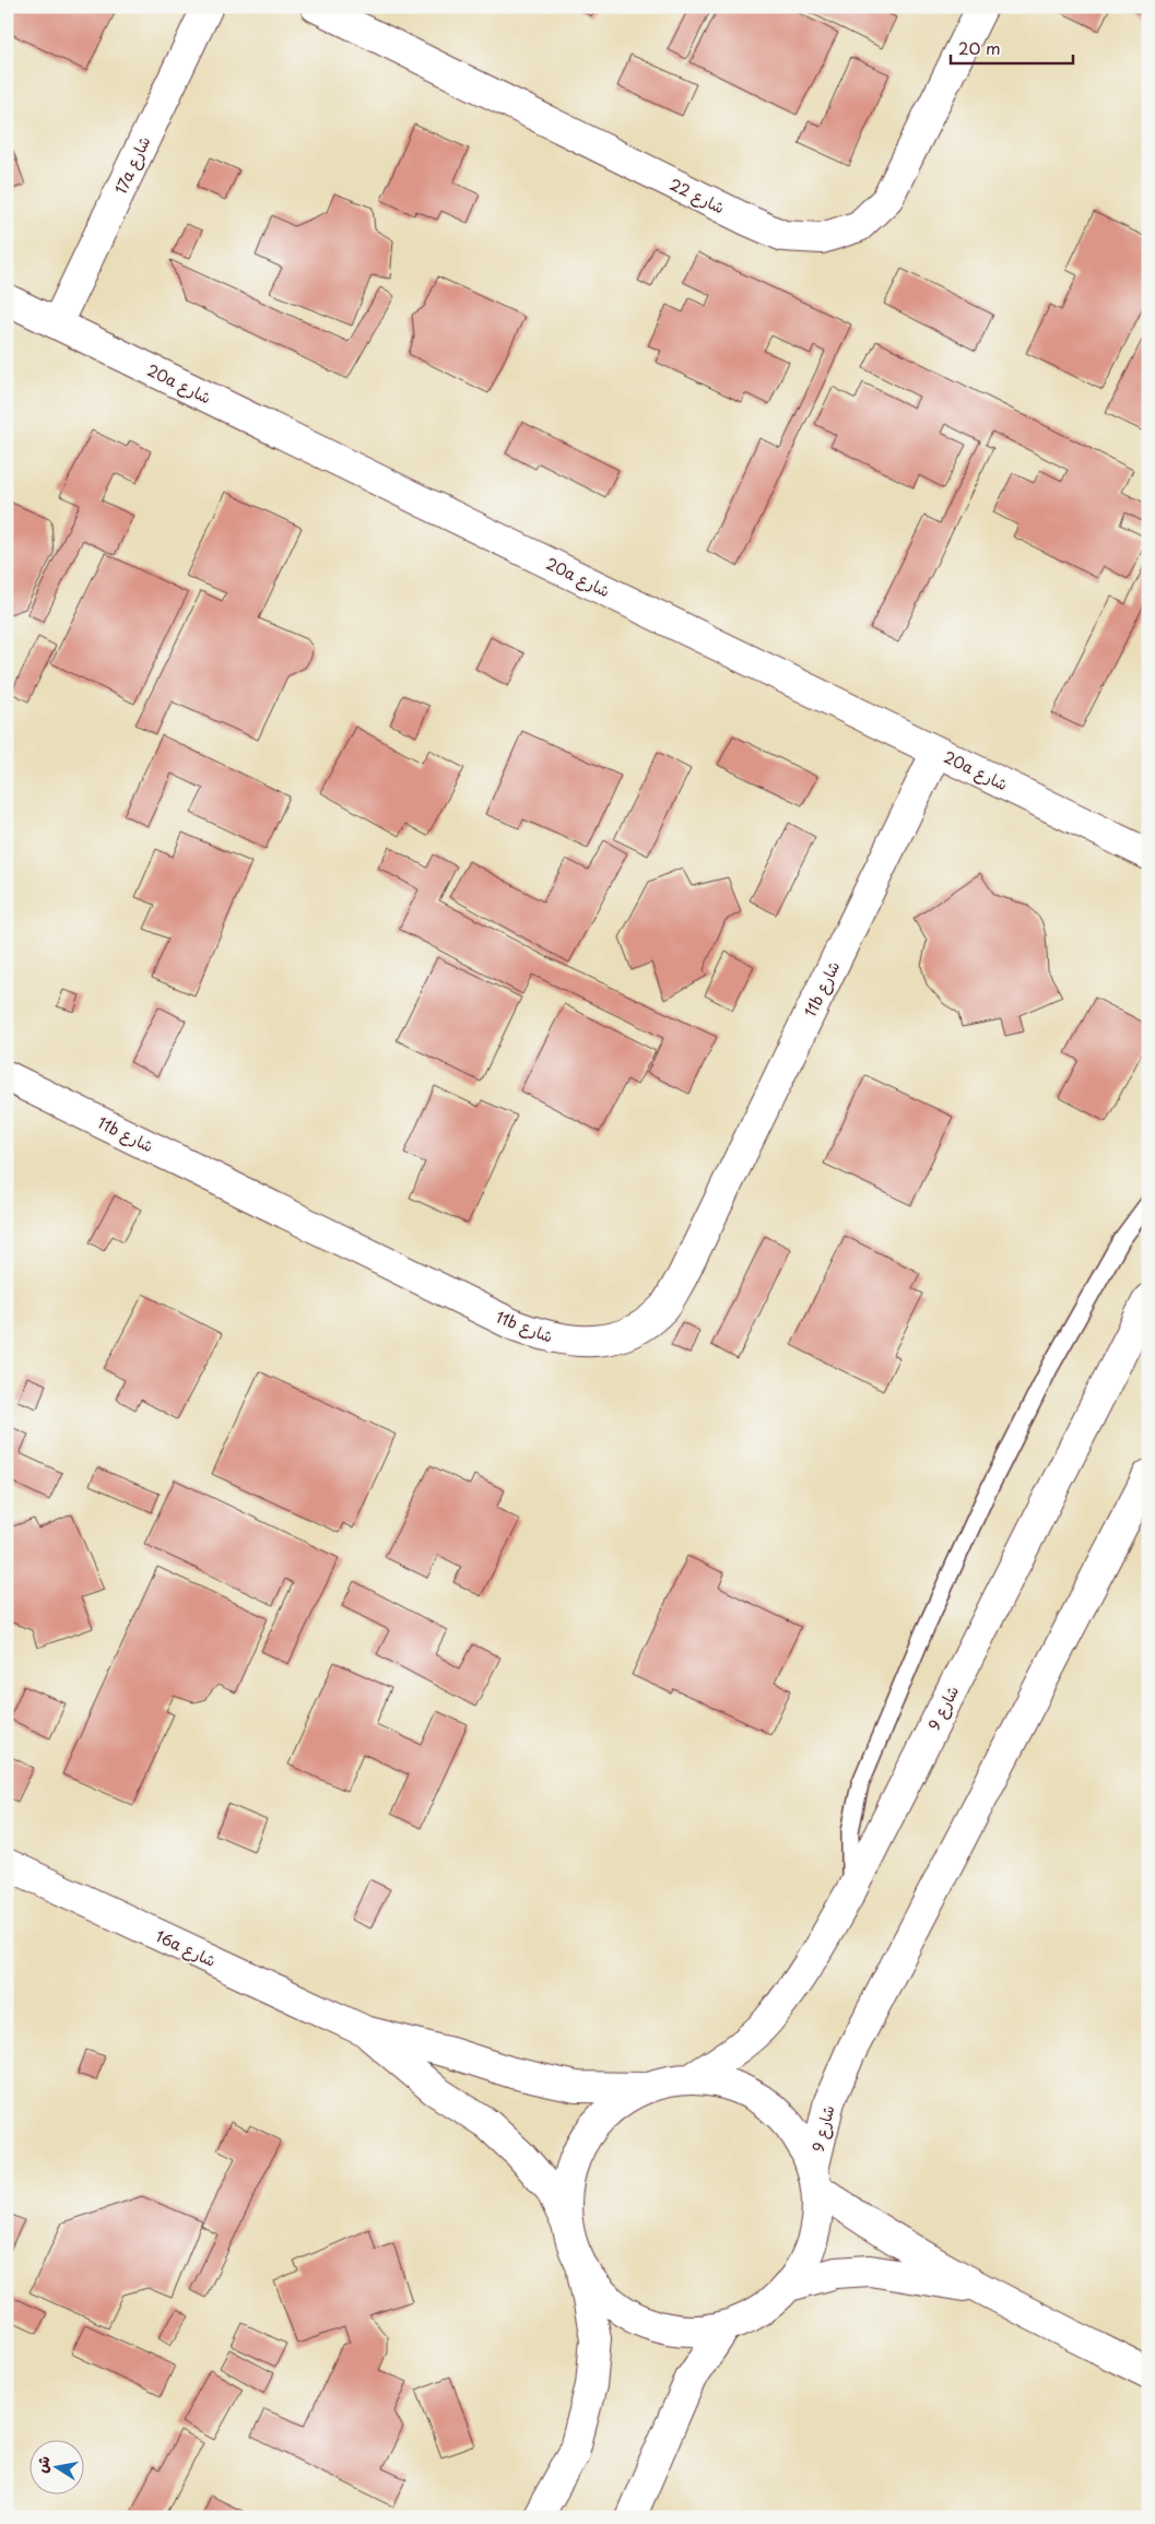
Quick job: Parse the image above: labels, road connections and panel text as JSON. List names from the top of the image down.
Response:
{
  "streets": {
    "street": [
      "17a شارع",
      "شارع 22",
      "20a شارع",
      "11b شارع",
      "شارع 9",
      "16a شارع"
    ]
  },
  "crossings": [
    ["17a شارع", "20a شارع"],
    ["20a شارع", "11b شارع"]
  ],
  "scale_bar": "20 m",
  "north": "left"
}
